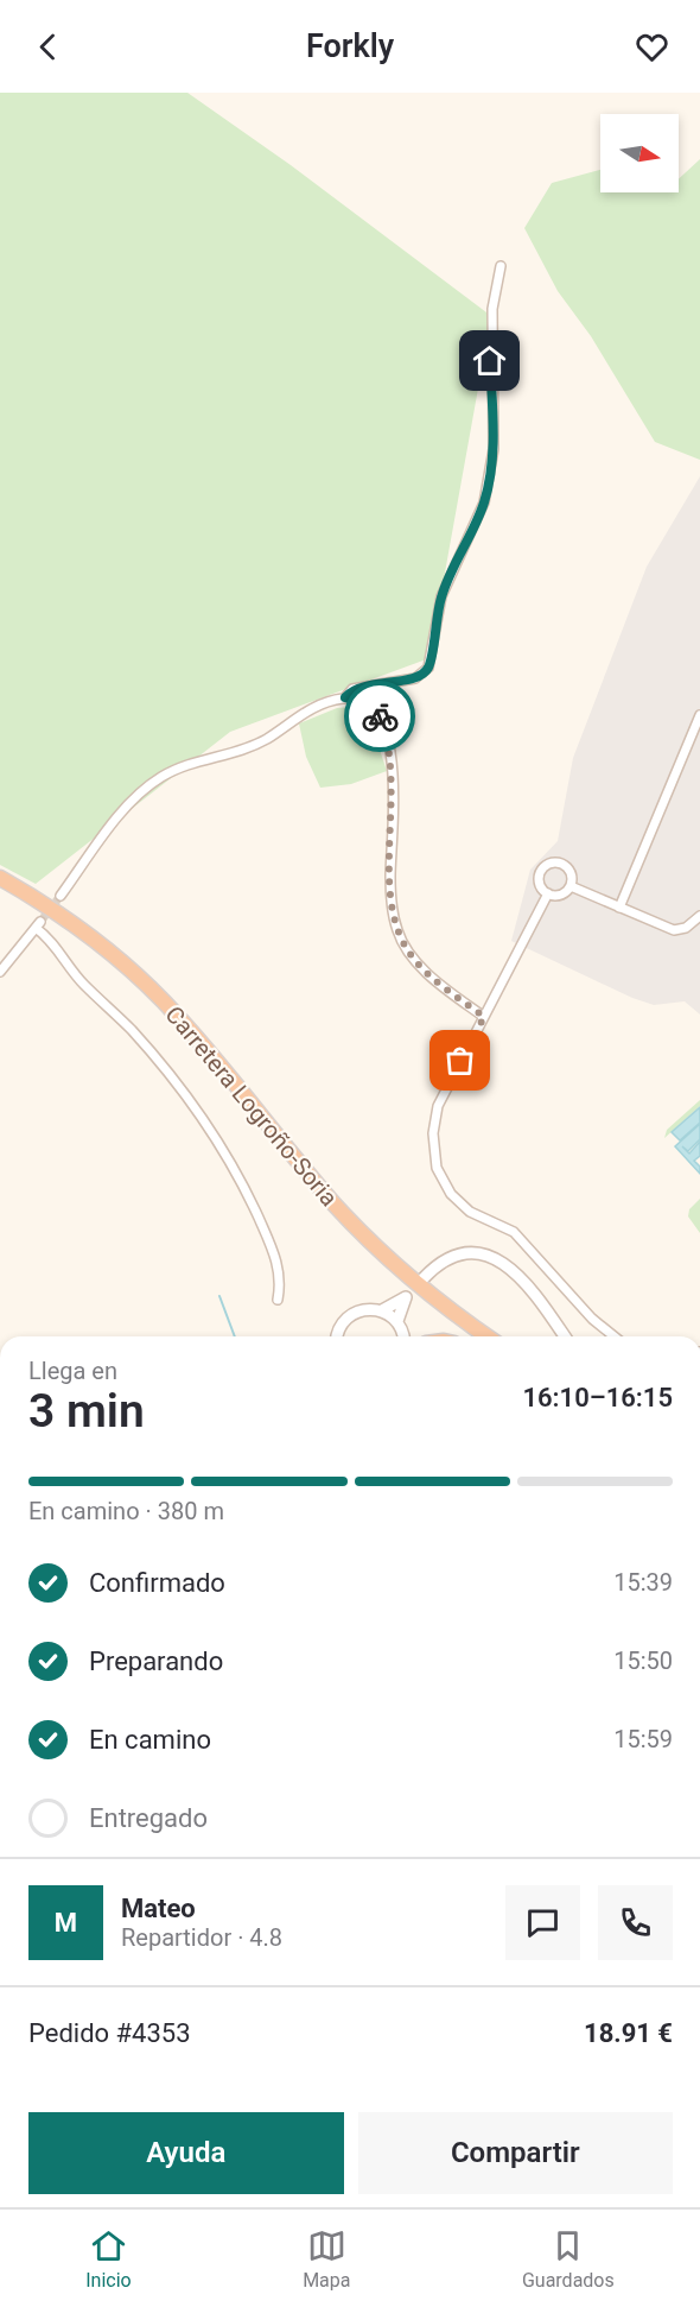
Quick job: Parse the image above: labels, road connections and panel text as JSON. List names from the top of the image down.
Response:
{
  "streets": {
    "highway": ["Carretera Logroño-Soria"]
  },
  "north": "right",
  "page": {
    "header": "Forkly",
    "heading": ["3 min", "Llega en", "16:10–16:15"],
    "panel": [
      "Mateo",
      "Repartidor · 4.8",
      "Pedido #4353",
      "18.91 €"
    ],
    "bar": "En camino · 380 m",
    "list": [
      ["Confirmado", "15:39"],
      ["Preparando", "15:50"],
      ["En camino", "15:59"],
      "Entregado"
    ],
    "round": "M",
    "buttons": ["Ayuda", "Compartir"],
    "tabs": ["Inicio", "Mapa", "Guardados"]
  }
}
